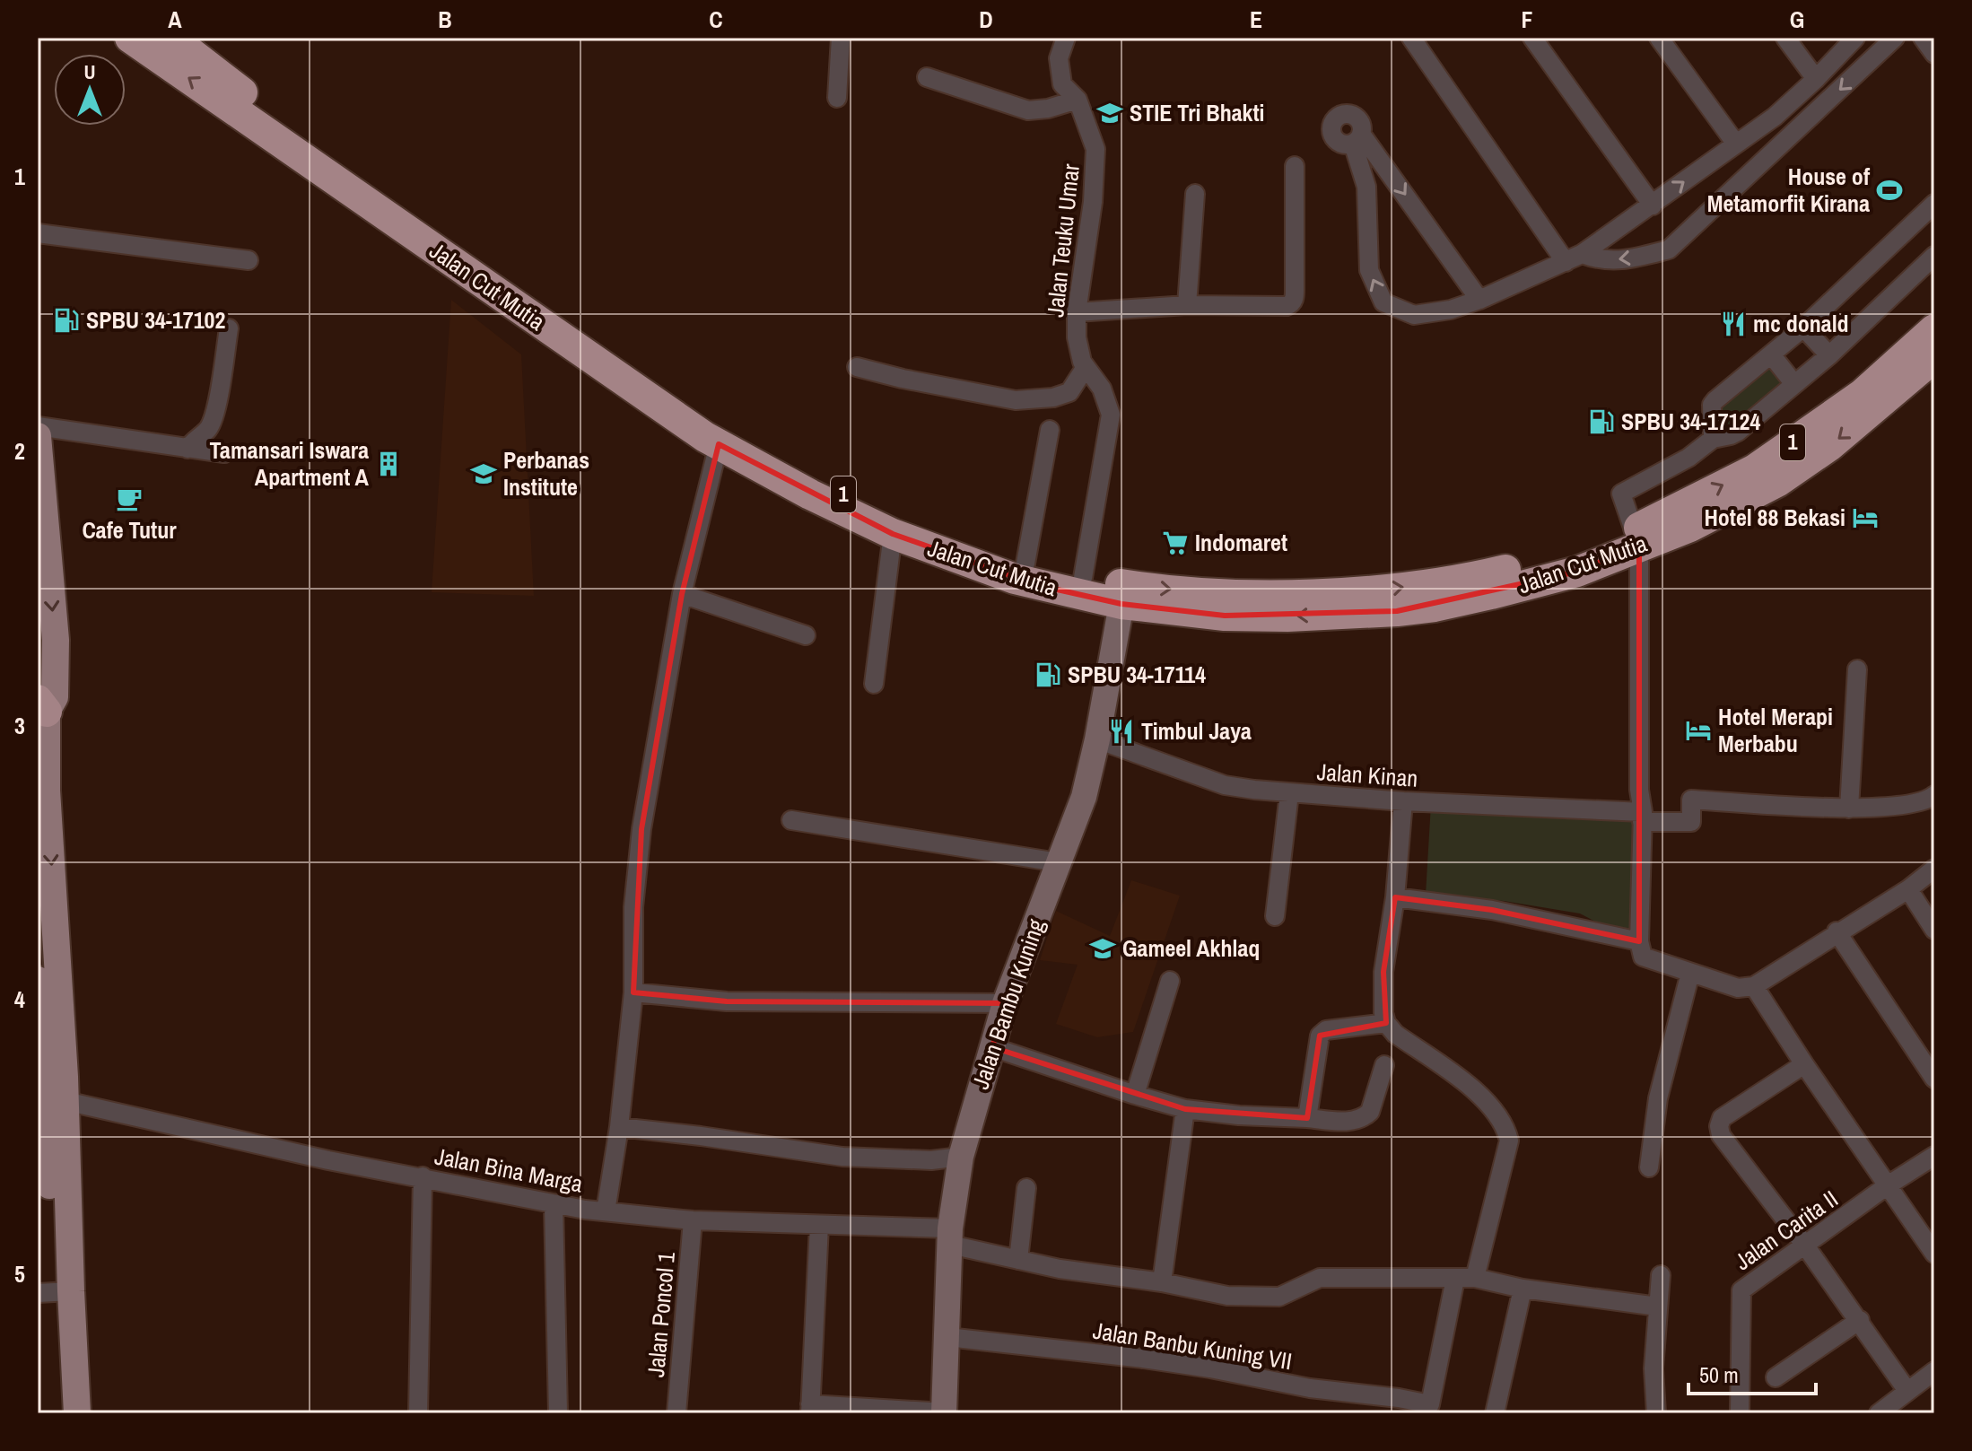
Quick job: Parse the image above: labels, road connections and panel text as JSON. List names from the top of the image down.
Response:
{
  "streets": {
    "highway": ["Jalan Cut Mutia", "1"],
    "street": [
      "Jalan Teuku Umar",
      "Jalan Kinan",
      "Jalan Bambu Kuning",
      "Jalan Bina Marga",
      "Jalan Carita II",
      "Jalan Poncol 1",
      "Jalan Banbu Kuning VII"
    ]
  },
  "crossings": [
    ["Jalan Teuku Umar", "Jalan Cut Mutia"],
    ["Jalan Cut Mutia", "Jalan Bambu Kuning"],
    ["Jalan Kinan", "Jalan Bambu Kuning"],
    ["Jalan Bambu Kuning", "Jalan Bina Marga"],
    ["Jalan Bambu Kuning", "Jalan Banbu Kuning VII"],
    ["Jalan Bina Marga", "Jalan Poncol 1"],
    ["Jalan Bina Marga", "Jalan Banbu Kuning VII"]
  ],
  "places": {
    "school or university": ["STIE Tri Bhakti", "Perbanas Institute", "Gameel Akhlaq"],
    "sports": ["House of Metamorfit Kirana"],
    "fuel station": ["SPBU 34-17102", "SPBU 34-17124", "SPBU 34-17114"],
    "restaurant": ["mc donald", "Timbul Jaya"],
    "building": ["Tamansari Iswara Apartment A"],
    "cafe": ["Cafe Tutur"],
    "hotel": ["Hotel 88 Bekasi", "Hotel Merapi Merbabu"],
    "supermarket": ["Indomaret"]
  },
  "scale_bar": "50 m",
  "north": "top",
  "grid": {
    "columns": [
      "A",
      "B",
      "C",
      "D",
      "E",
      "F",
      "G"
    ],
    "rows": [
      "1",
      "2",
      "3",
      "4",
      "5"
    ]
  }
}
